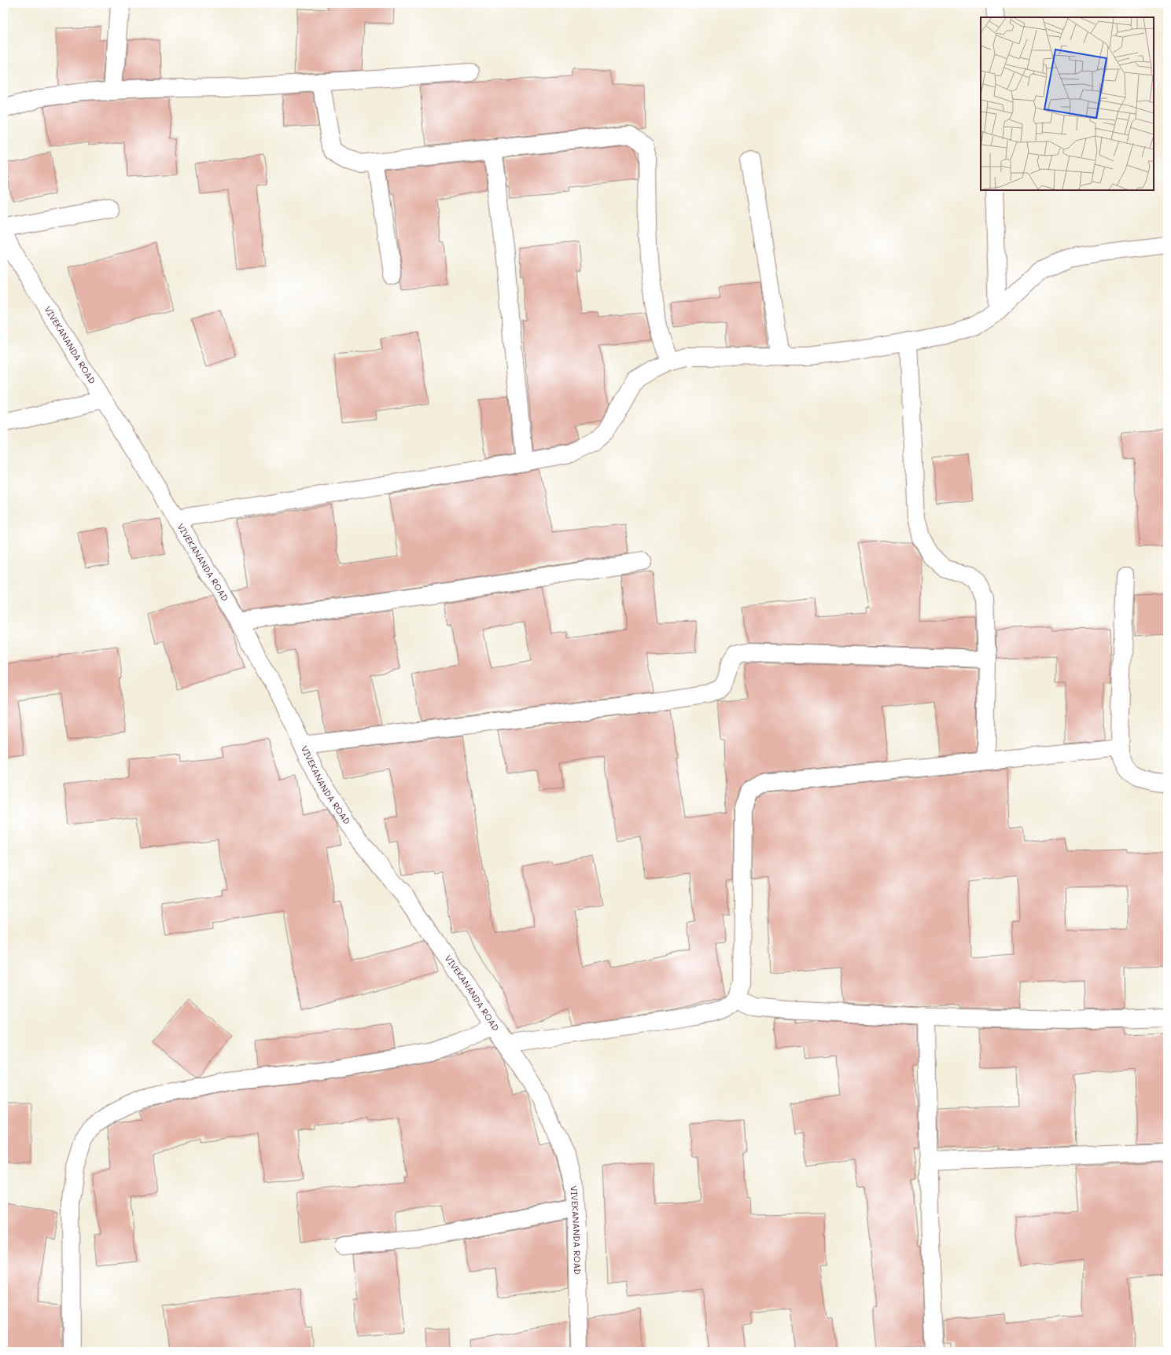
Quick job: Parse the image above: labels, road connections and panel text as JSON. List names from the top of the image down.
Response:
{
  "streets": {
    "street": ["VIVEKANANDA ROAD"]
  }
}
